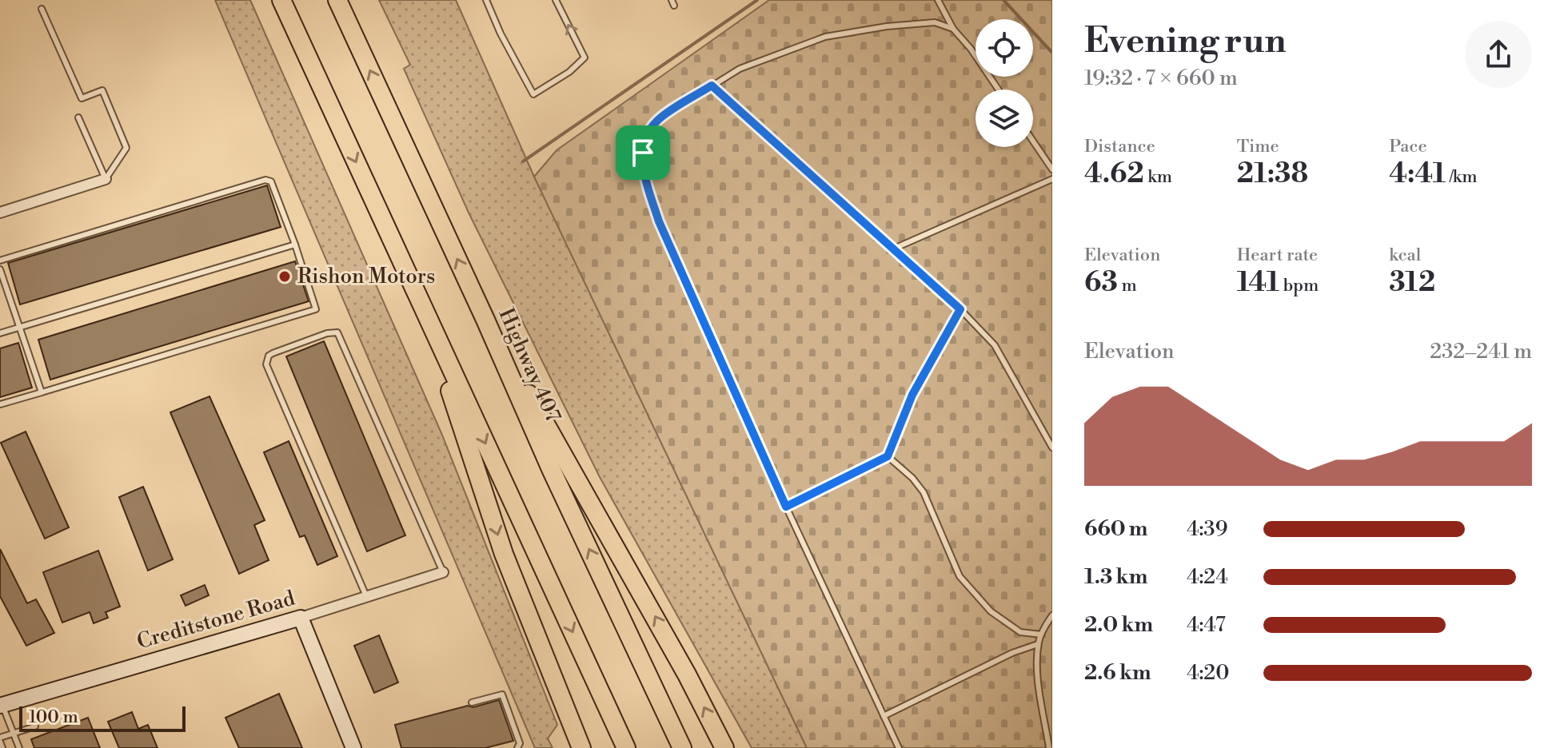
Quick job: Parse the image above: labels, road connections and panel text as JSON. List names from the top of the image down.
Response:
{
  "streets": {
    "highway": ["Highway 407"],
    "street": ["Creditstone Road"]
  },
  "places": ["Rishon Motors"],
  "scale_bar": "100 m",
  "page": {
    "heading": ["Evening run", "19:32 · 7 × 660 m"],
    "stats": [
      ["Distance", "4.62 km"],
      ["Time", "21:38"],
      ["Pace", "4:41 /km"],
      ["Elevation", "63 m"],
      ["Heart rate", "141 bpm"],
      ["kcal", "312"]
    ],
    "chart": ["Elevation", "232–241 m"],
    "list": [
      {
        "name": "660 m",
        "note": "4:39"
      },
      {
        "name": "1.3 km",
        "note": "4:24"
      },
      {
        "name": "2.0 km",
        "note": "4:47"
      },
      {
        "name": "2.6 km",
        "note": "4:20"
      }
    ],
    "scale": "100 m"
  }
}
